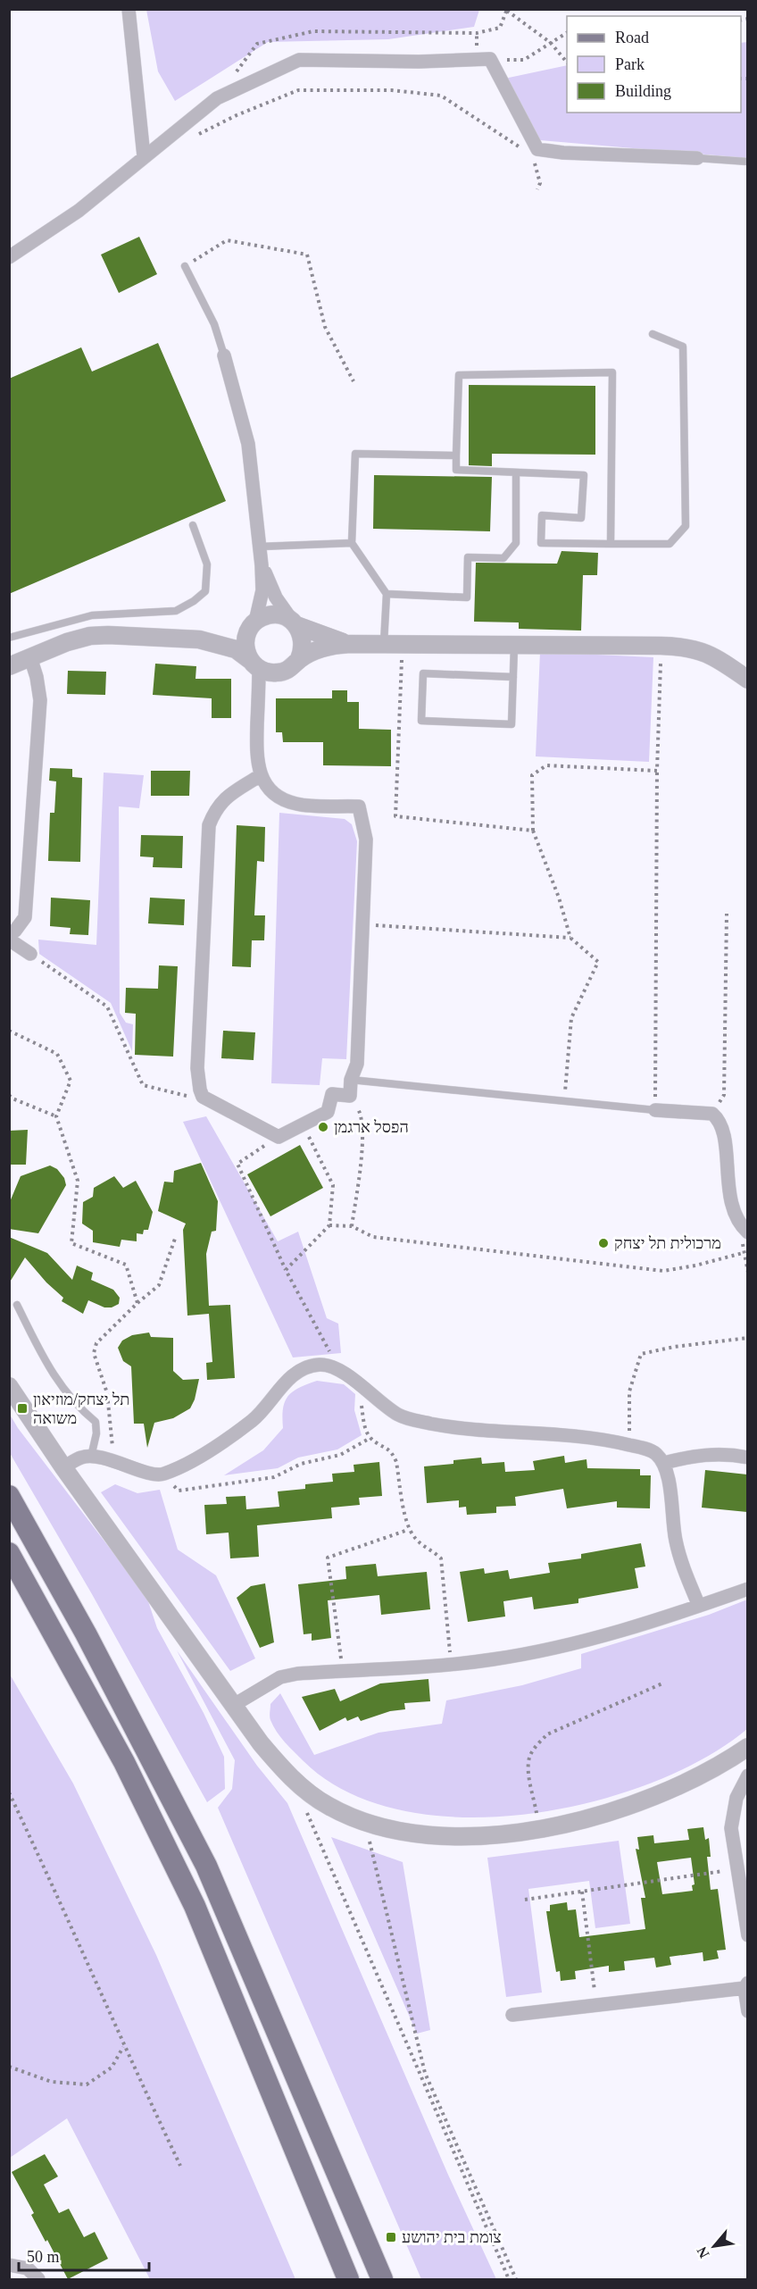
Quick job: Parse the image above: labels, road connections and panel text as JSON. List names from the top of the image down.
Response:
{
  "places": {
    "other": ["הפסל ארגמן", "מרכולית תל יצחק"],
    "transit": ["תל יצחק/מוזיאון משואה", "צומת בית יהושע"]
  },
  "legend": ["Road", "Park", "Building"],
  "scale_bar": "50 m",
  "north": "bottom left"
}
